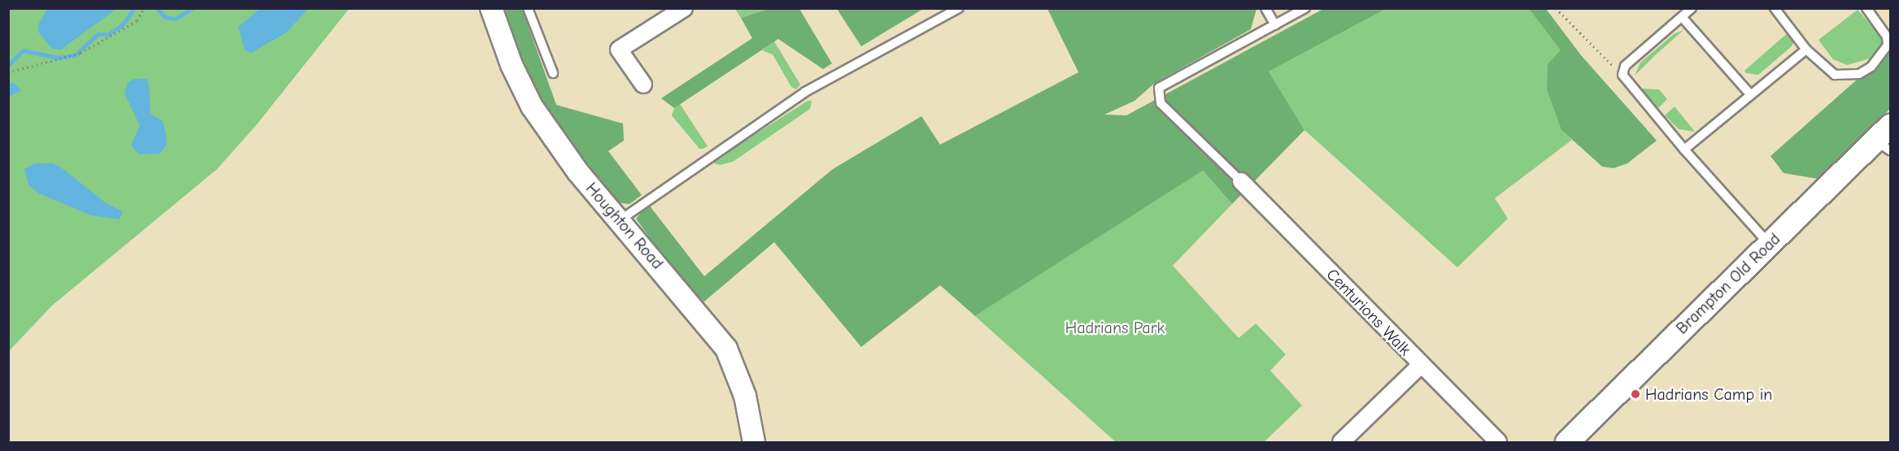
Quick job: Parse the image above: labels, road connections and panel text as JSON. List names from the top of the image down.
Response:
{
  "streets": {
    "main road": ["Brampton Old Road"],
    "street": ["Houghton Road", "Centurions Walk"]
  },
  "parks": ["Hadrians Park"],
  "places": ["Hadrians Camp in"]
}
